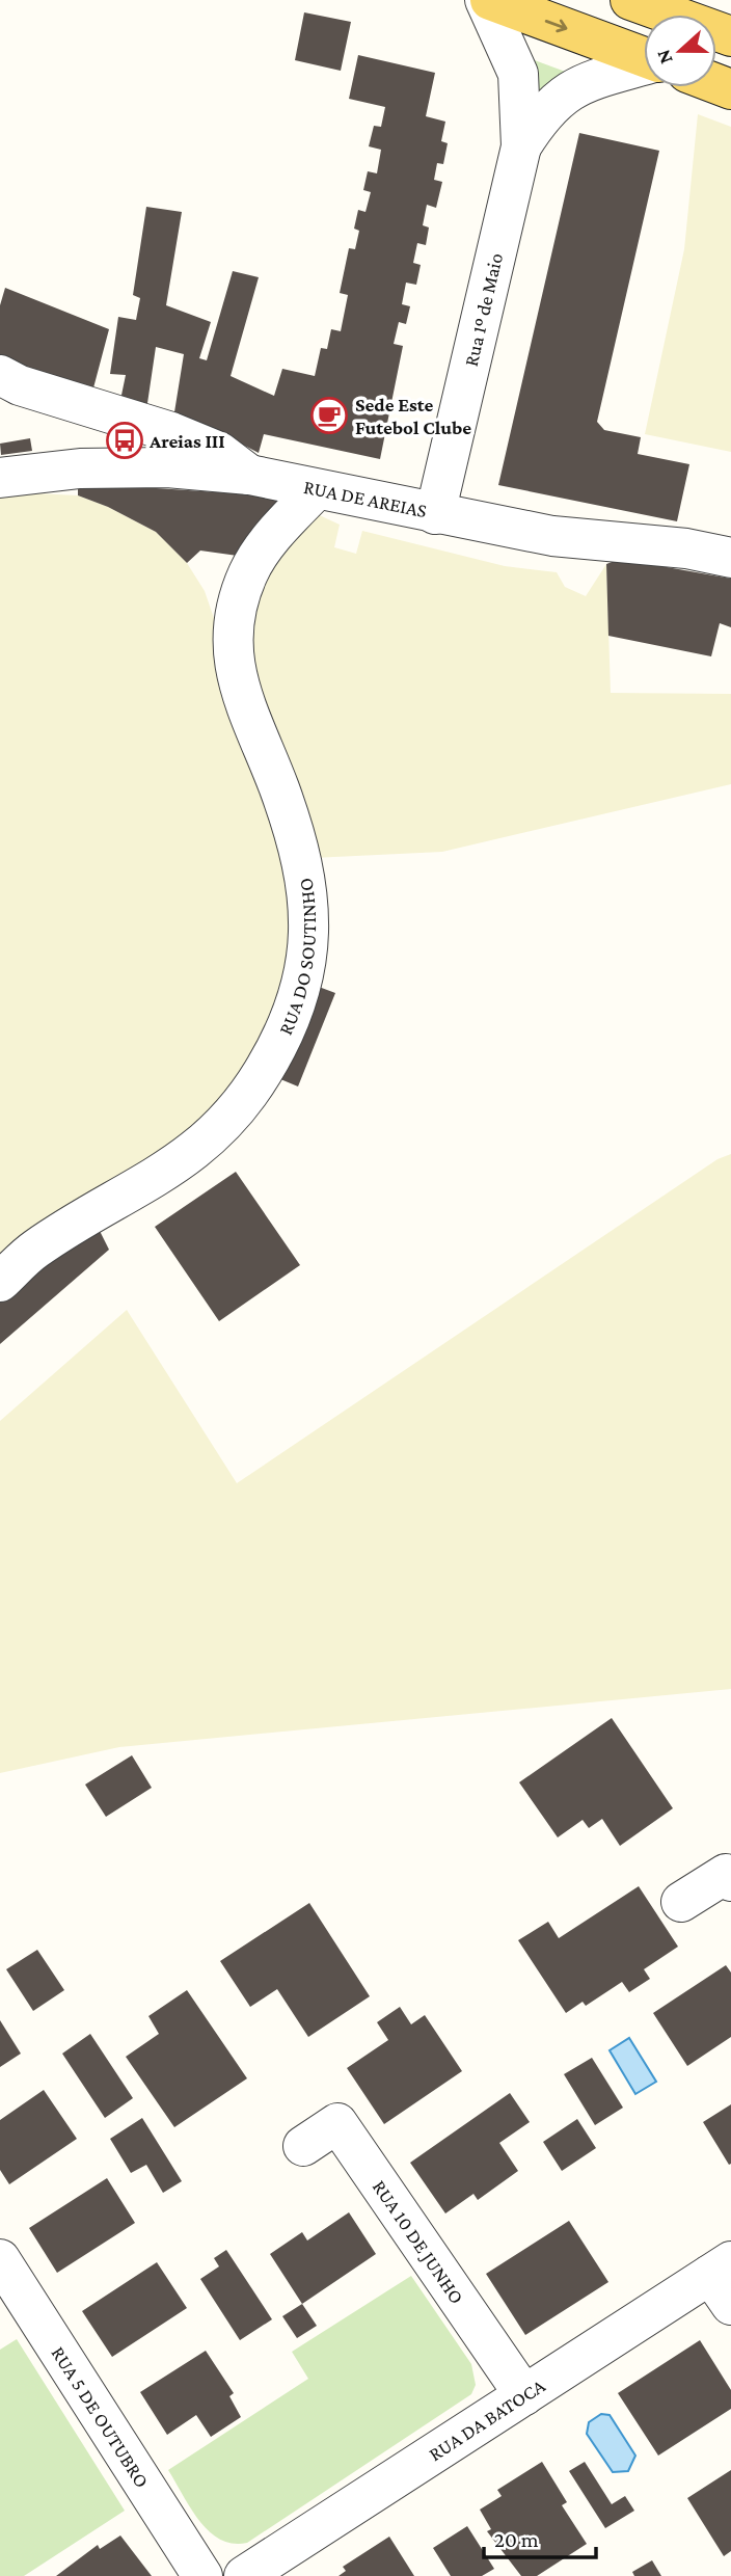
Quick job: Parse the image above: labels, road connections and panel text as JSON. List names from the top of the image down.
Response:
{
  "streets": {
    "street": [
      "Rua 1º de Maio",
      "RUA DE AREIAS",
      "RUA DO SOUTINHO",
      "RUA 10 DE JUNHO",
      "RUA 5 DE OUTUBRO",
      "RUA DA BATOCA"
    ]
  },
  "crossings": [
    ["Rua 1º de Maio", "RUA DE AREIAS"],
    ["RUA DE AREIAS", "RUA DO SOUTINHO"],
    ["RUA 10 DE JUNHO", "RUA DA BATOCA"]
  ],
  "places": {
    "cafe": ["Sede Este Futebol Clube"],
    "bus stop": ["Areias III"]
  },
  "scale_bar": "20 m",
  "north": "left"
}
